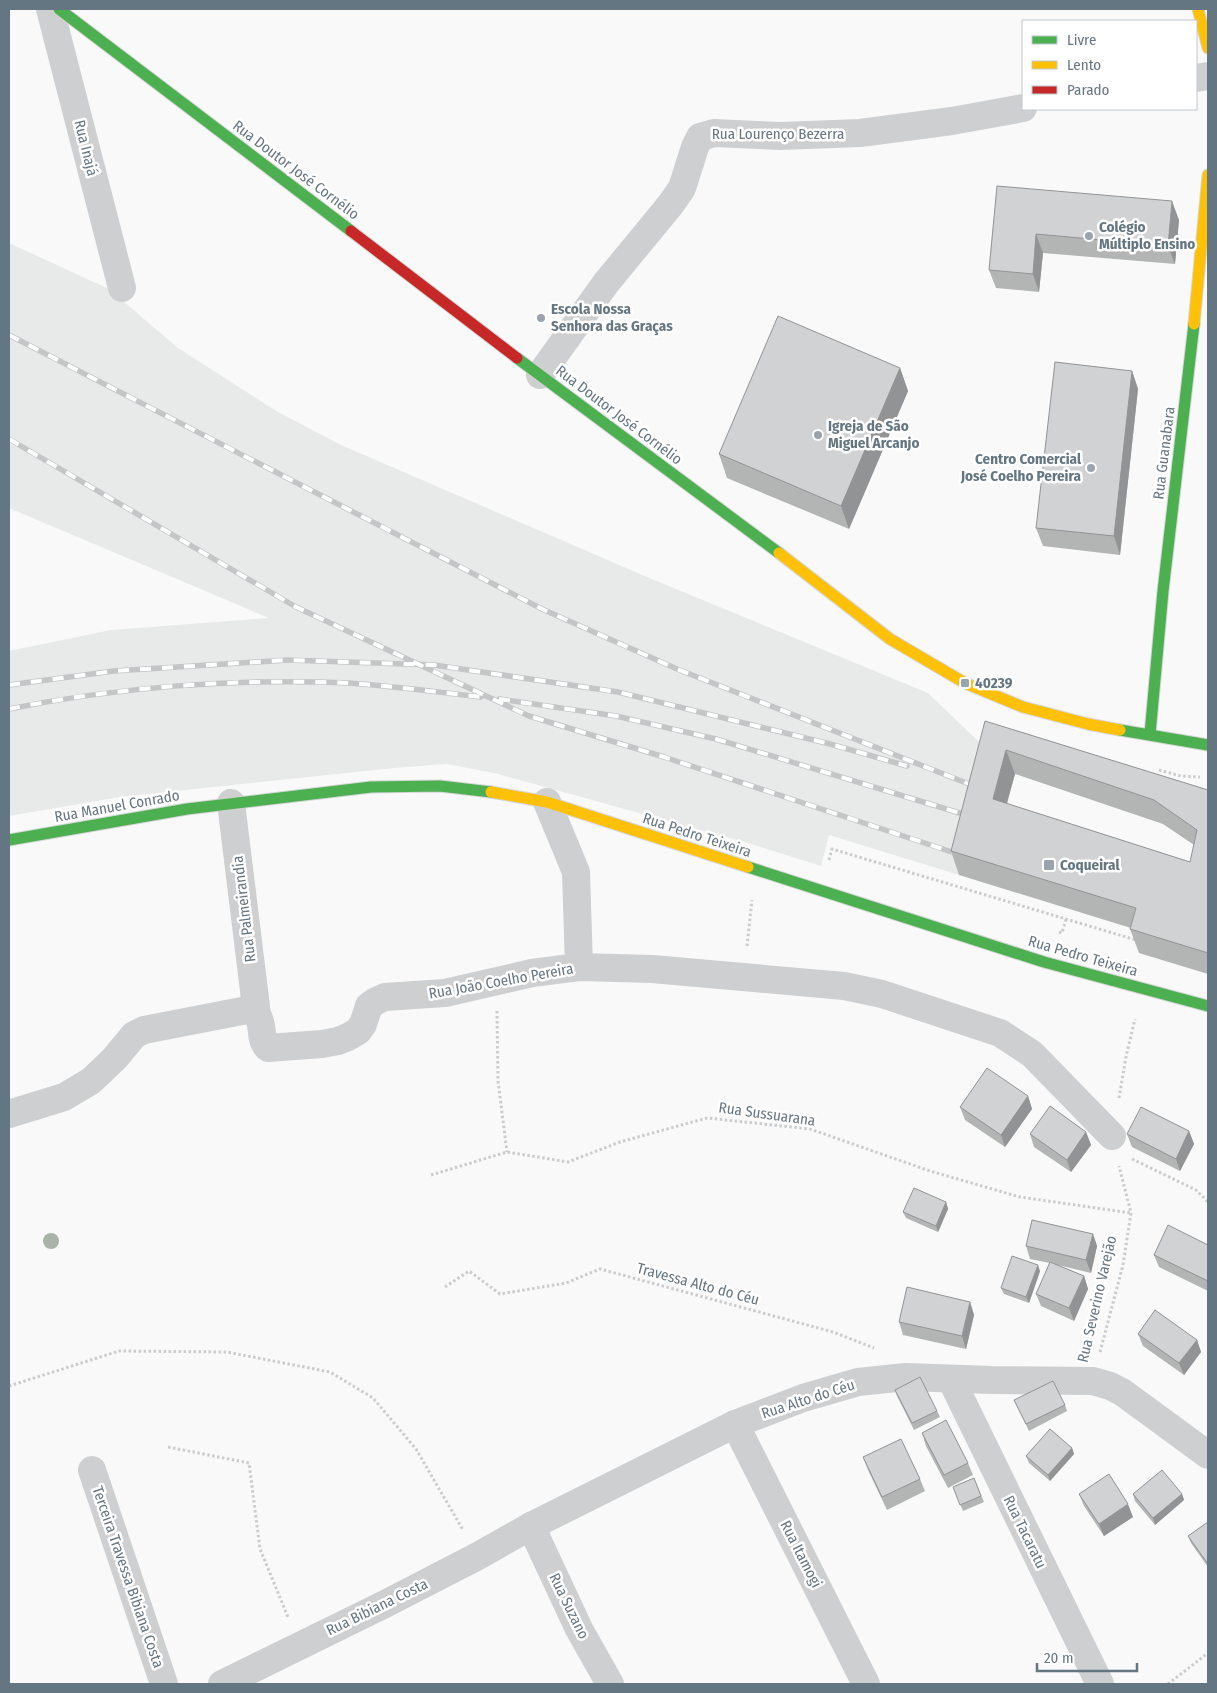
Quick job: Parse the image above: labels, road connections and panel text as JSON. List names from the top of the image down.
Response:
{
  "streets": {
    "street": [
      "Rua Lourenço Bezerra",
      "Rua Inajá",
      "Rua Doutor José Cornélio",
      "Rua Guanabara",
      "Rua Manuel Conrado",
      "Rua Pedro Teixeira",
      "Rua Palmeirandia",
      "Rua João Coelho Pereira",
      "Rua Alto do Céu",
      "Rua Tacaratu",
      "Rua Itamogi",
      "Terceira Travessa Bibiana Costa",
      "Rua Suzano",
      "Rua Bibiana Costa"
    ],
    "path": ["Rua Sussuarana", "Travessa Alto do Céu", "Rua Severino Varejão"]
  },
  "crossings": [
    ["Rua Lourenço Bezerra", "Rua Doutor José Cornélio"],
    ["Rua Doutor José Cornélio", "Rua Guanabara"],
    ["Rua Manuel Conrado", "Rua Pedro Teixeira"],
    ["Rua Manuel Conrado", "Rua Palmeirandia"],
    ["Rua Pedro Teixeira", "Rua Palmeirandia"],
    ["Rua Palmeirandia", "Rua João Coelho Pereira"],
    ["Rua João Coelho Pereira", "Rua Severino Varejão"],
    ["Rua Sussuarana", "Rua Severino Varejão"],
    ["Rua Severino Varejão", "Rua Alto do Céu"],
    ["Rua Alto do Céu", "Rua Tacaratu"],
    ["Rua Alto do Céu", "Rua Itamogi"],
    ["Rua Alto do Céu", "Rua Suzano"],
    ["Rua Alto do Céu", "Rua Bibiana Costa"],
    ["Rua Suzano", "Rua Bibiana Costa"]
  ],
  "places": {
    "other": [
      "Colégio Múltiplo Ensino",
      "Escola Nossa Senhora das Graças",
      "Igreja de São Miguel Arcanjo",
      "Centro Comercial José Coelho Pereira"
    ],
    "transit": ["40239", "Coqueiral"]
  },
  "legend": ["Livre", "Lento", "Parado"],
  "scale_bar": "20 m"
}
